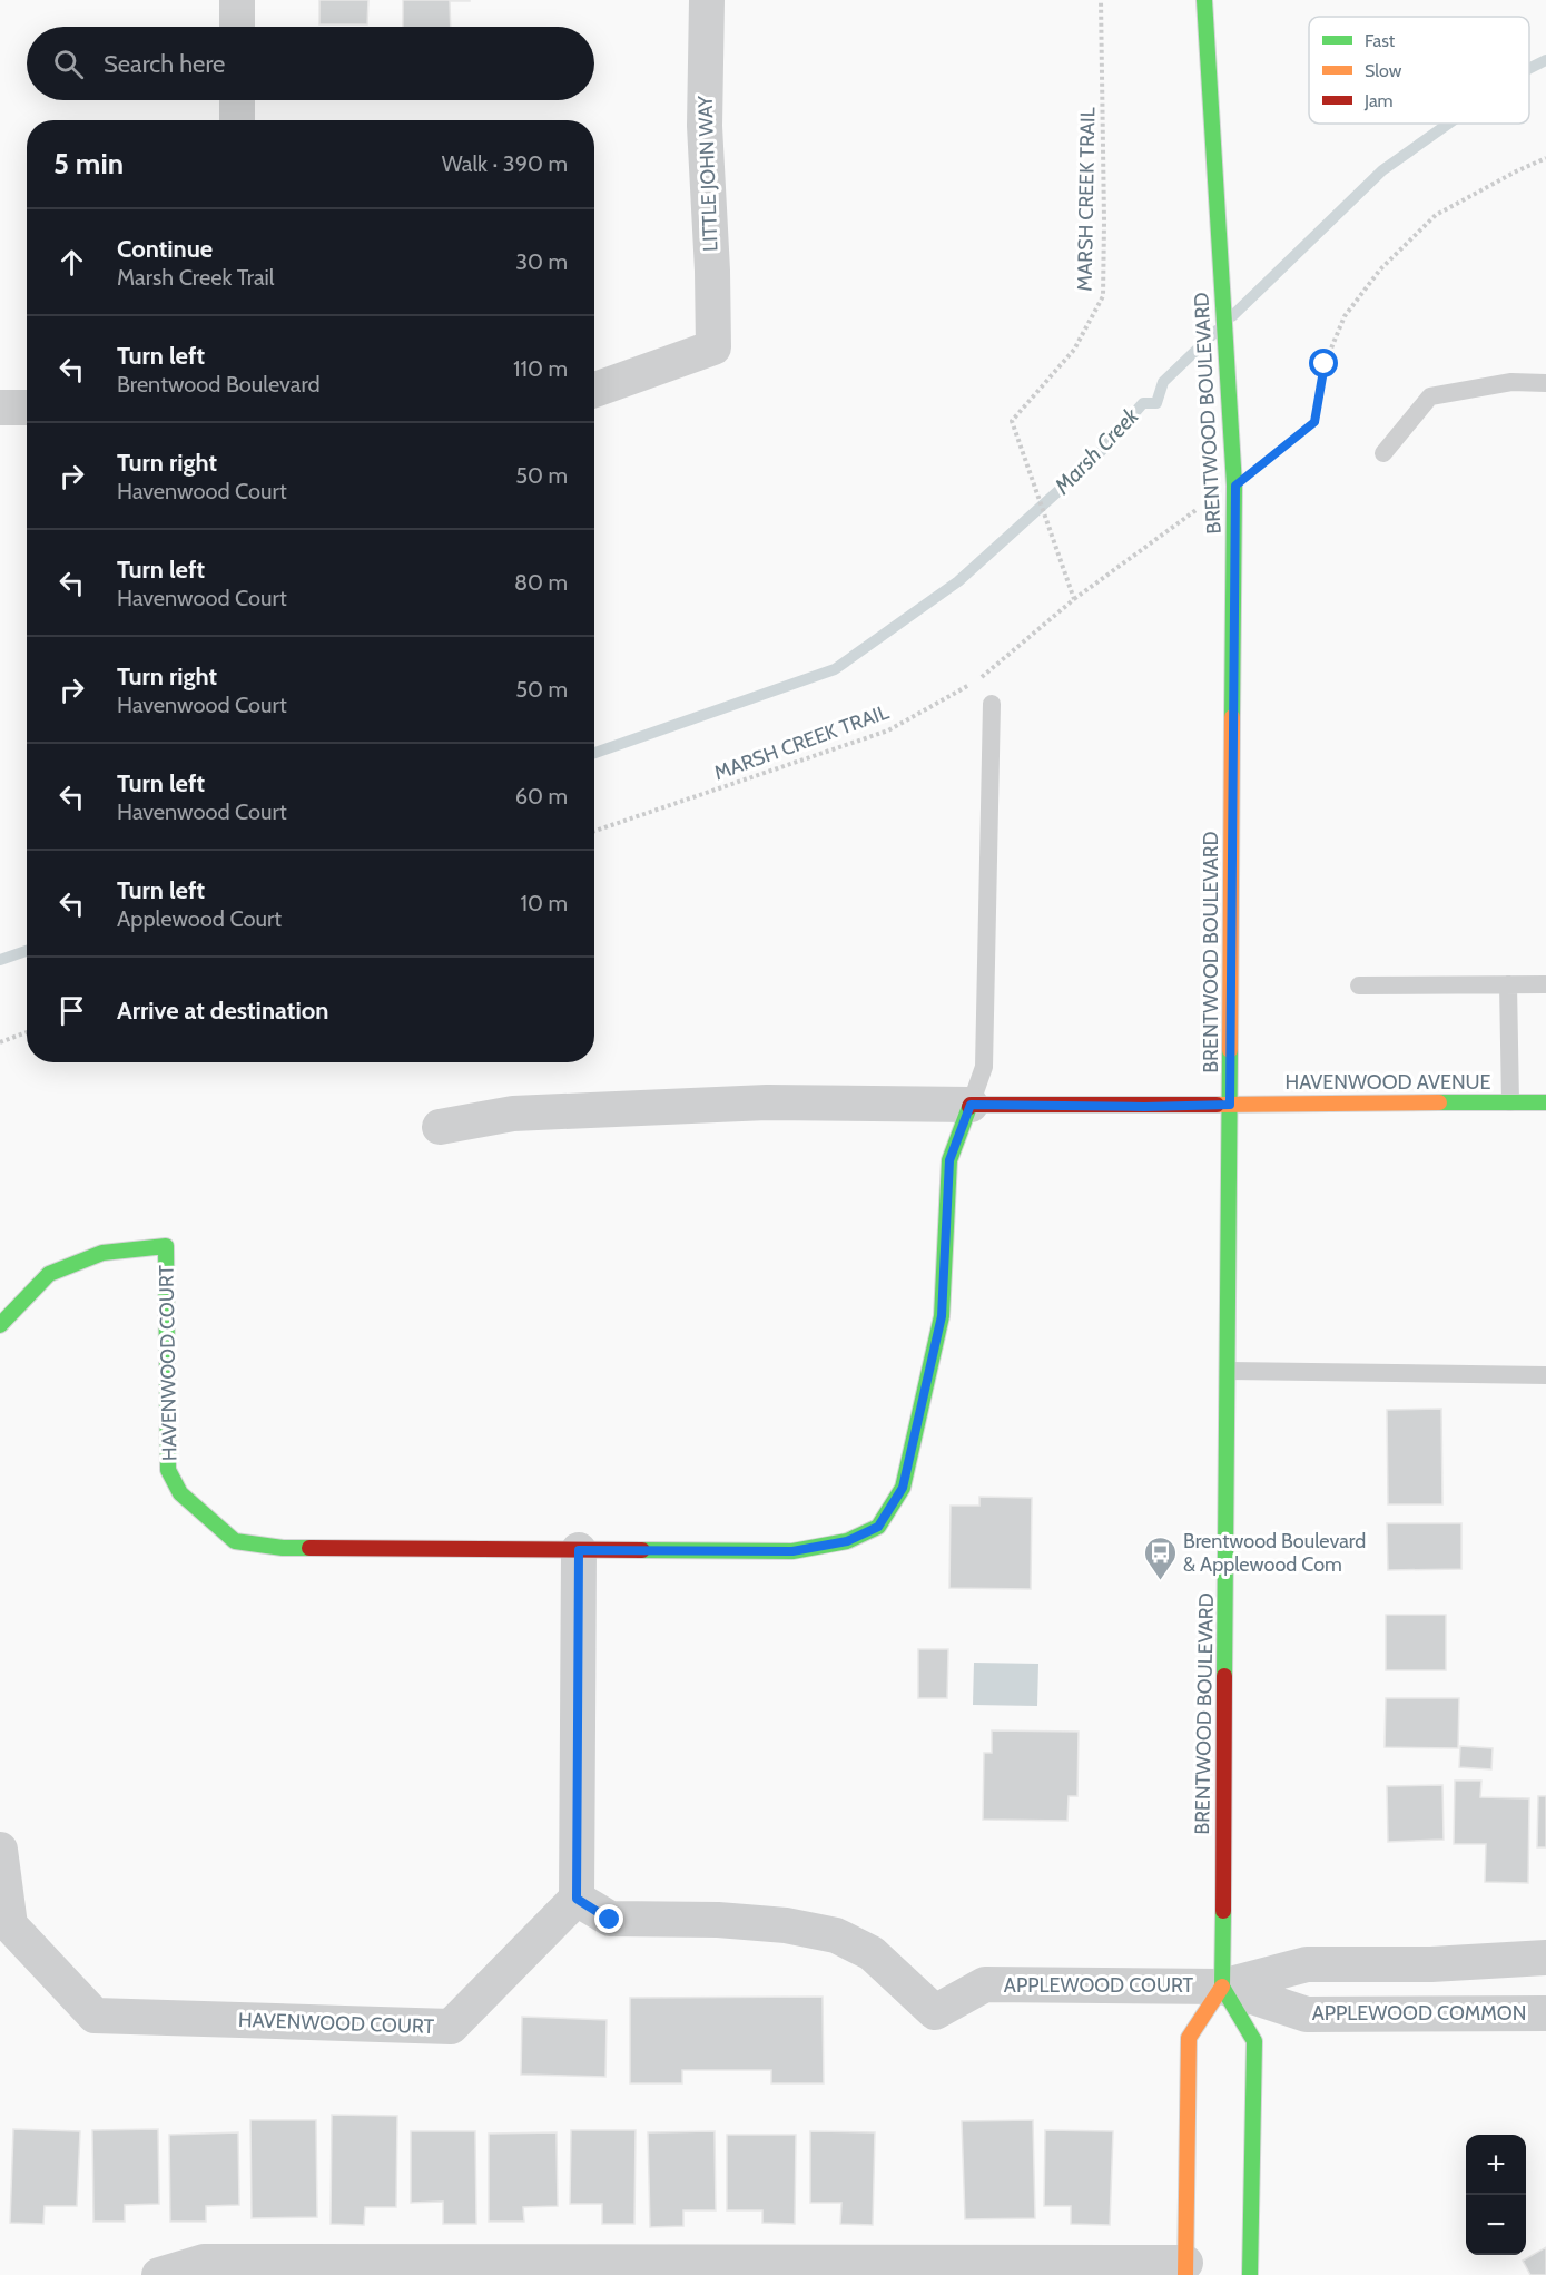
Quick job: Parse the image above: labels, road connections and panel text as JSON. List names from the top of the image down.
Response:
{
  "streets": {
    "main road": ["BRENTWOOD BOULEVARD", "HAVENWOOD AVENUE", "HAVENWOOD COURT"],
    "street": ["LITTLE JOHN WAY", "APPLEWOOD COURT", "APPLEWOOD COMMON"],
    "path": ["MARSH CREEK TRAIL"]
  },
  "crossings": [
    ["MARSH CREEK TRAIL", "BRENTWOOD BOULEVARD"],
    ["BRENTWOOD BOULEVARD", "HAVENWOOD AVENUE"],
    ["BRENTWOOD BOULEVARD", "APPLEWOOD COURT"],
    ["BRENTWOOD BOULEVARD", "APPLEWOOD COMMON"],
    ["HAVENWOOD COURT", "APPLEWOOD COURT"],
    ["APPLEWOOD COURT", "APPLEWOOD COMMON"]
  ],
  "water": ["Marsh Creek"],
  "places": {
    "bus stop": ["Brentwood Boulevard & Applewood Com"]
  },
  "legend": ["Fast", "Slow", "Jam"],
  "page": {
    "search": "Search here",
    "heading": ["5 min", "Walk · 390 m"],
    "list": [
      ["Continue", "Marsh Creek Trail", "30 m"],
      ["Turn left", "Brentwood Boulevard", "110 m"],
      ["Turn right", "Havenwood Court", "50 m"],
      ["Turn left", "Havenwood Court", "80 m"],
      ["Turn right", "Havenwood Court", "50 m"],
      ["Turn left", "Havenwood Court", "60 m"],
      ["Turn left", "Applewood Court", "10 m"],
      "Arrive at destination"
    ],
    "map_buttons": ["+", "−"]
  }
}
